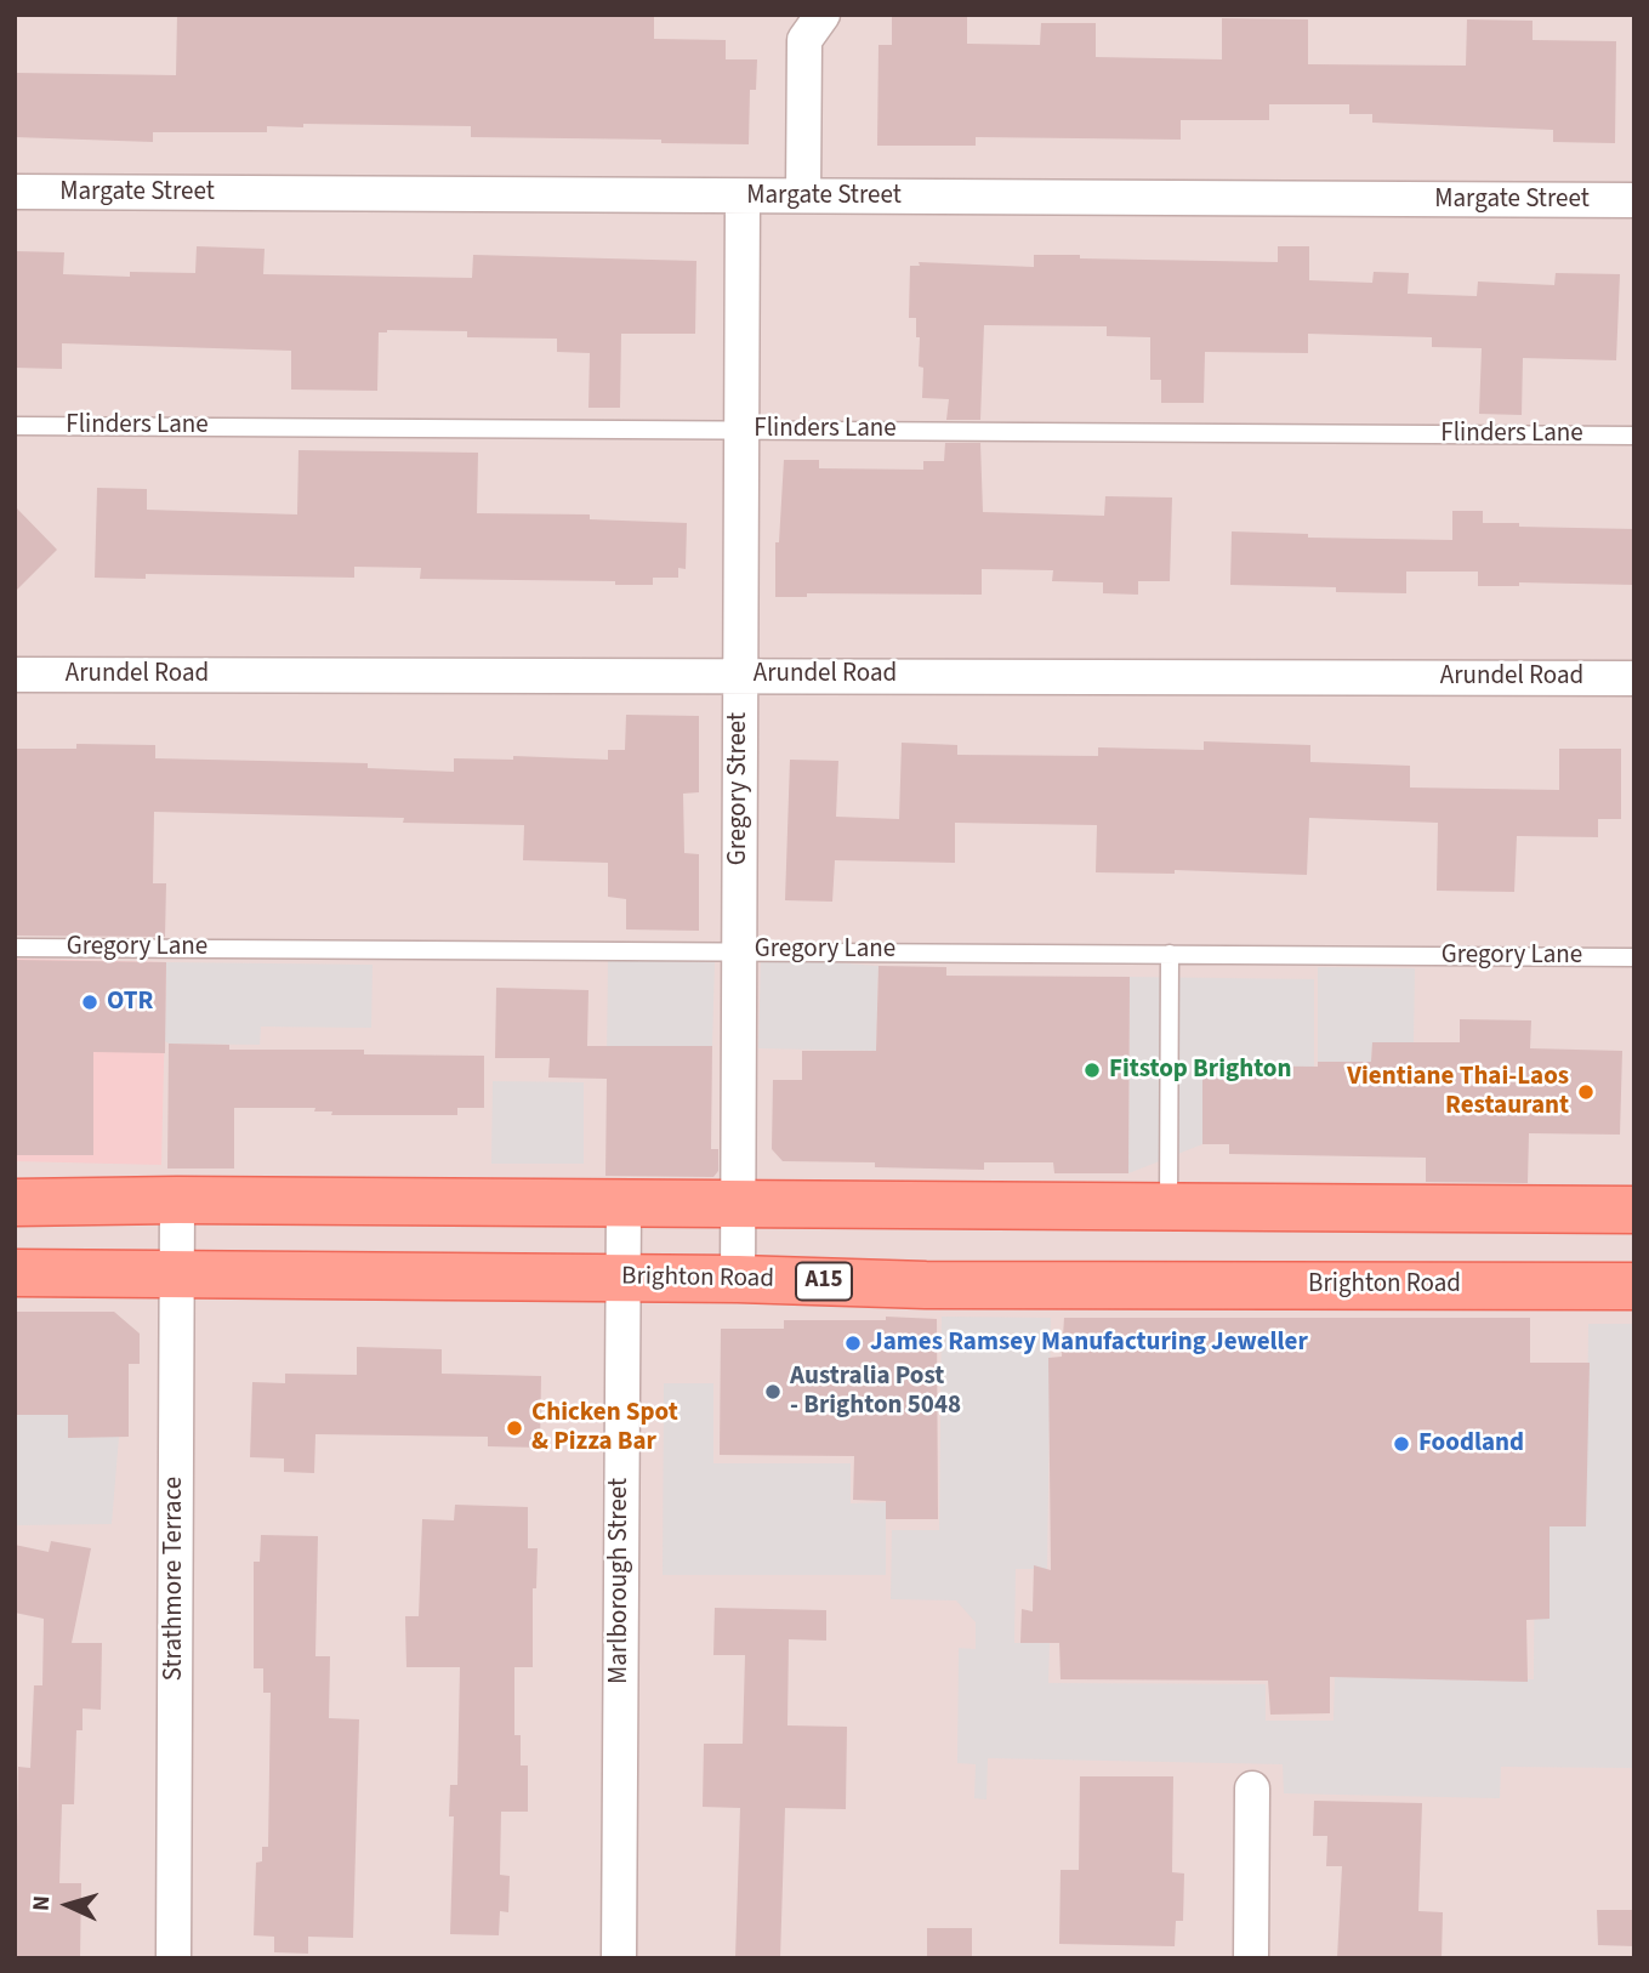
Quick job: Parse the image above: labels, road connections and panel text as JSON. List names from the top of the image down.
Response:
{
  "streets": {
    "main road": ["Brighton Road", "A15"],
    "street": [
      "Margate Street",
      "Arundel Road",
      "Gregory Street",
      "Strathmore Terrace",
      "Marlborough Street"
    ],
    "lane": ["Flinders Lane", "Gregory Lane"]
  },
  "crossings": [
    ["Margate Street", "Gregory Street"],
    ["Flinders Lane", "Gregory Street"],
    ["Arundel Road", "Gregory Street"],
    ["Gregory Street", "Gregory Lane"],
    ["Gregory Street", "Brighton Road"],
    ["Brighton Road", "Strathmore Terrace"],
    ["Brighton Road", "Marlborough Street"]
  ],
  "places": [
    "OTR",
    "Fitstop Brighton",
    "Vientiane Thai-Laos Restaurant",
    "James Ramsey Manufacturing Jeweller",
    "Australia Post - Brighton 5048",
    "Chicken Spot & Pizza Bar",
    "Foodland"
  ],
  "north": "left"
}
